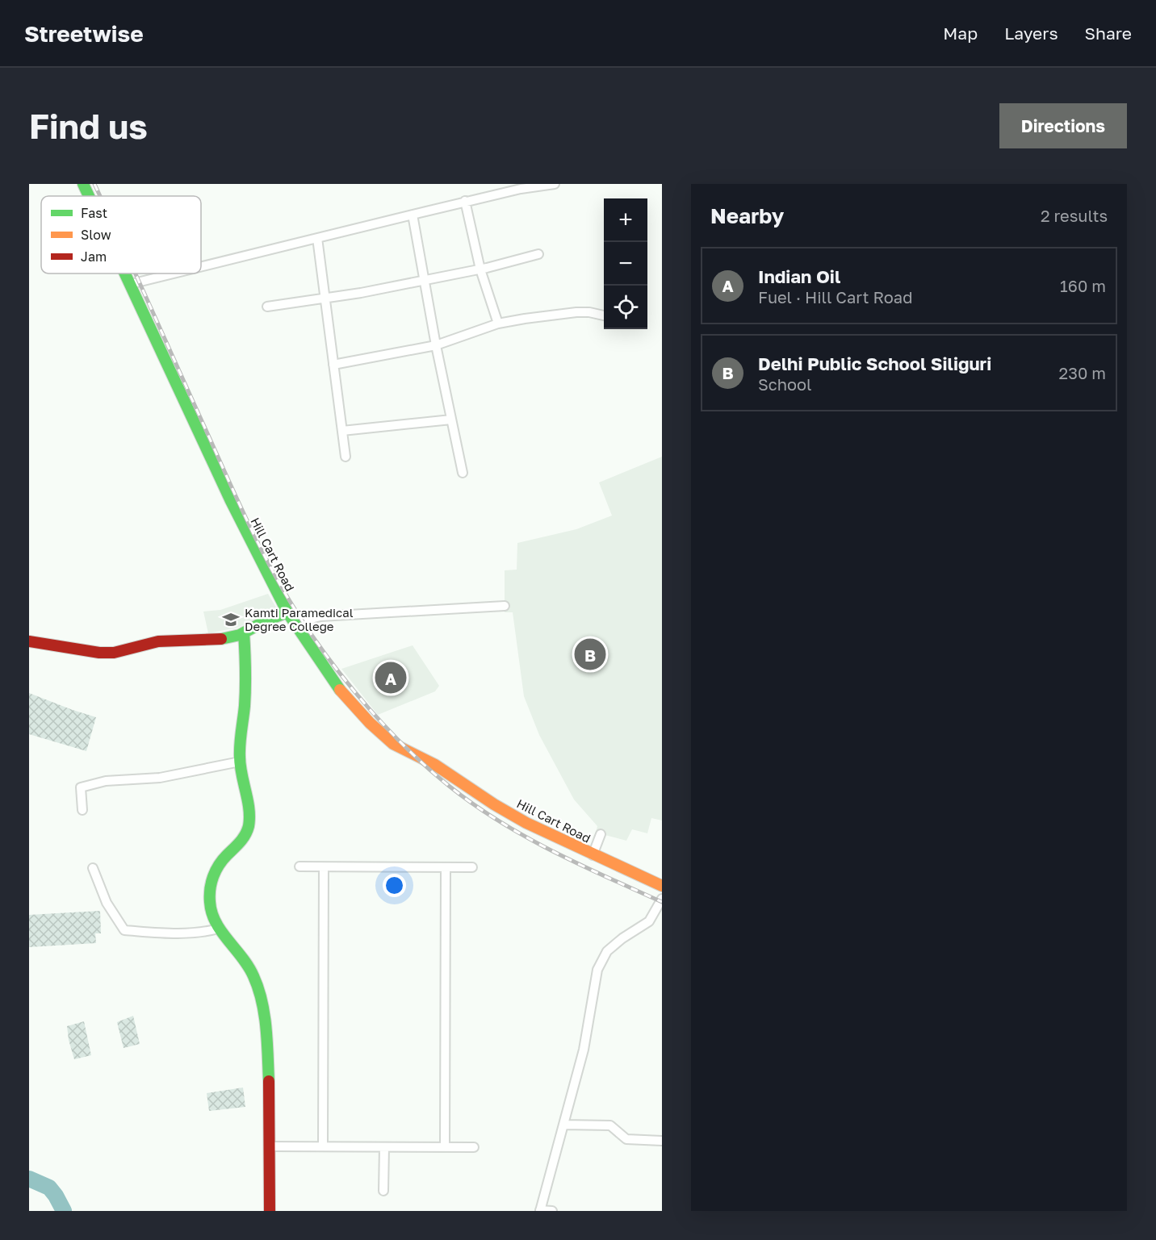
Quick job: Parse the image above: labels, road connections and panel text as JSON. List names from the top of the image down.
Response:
{
  "streets": {
    "main road": ["Hill Cart Road"]
  },
  "places": {
    "school or university": ["Kamti Paramedical Degree College"]
  },
  "legend": ["Fast", "Slow", "Jam"],
  "page": {
    "header": "Streetwise",
    "nav": ["Map", "Layers", "Share"],
    "buttons": "Directions",
    "title": "Find us",
    "heading": ["Nearby", "2 results"],
    "map_buttons": ["+", "−"],
    "list": [
      {
        "mark": "A",
        "name": "Indian Oil",
        "note": "Fuel · Hill Cart Road",
        "value": "160 m"
      },
      {
        "mark": "B",
        "name": "Delhi Public School Siliguri",
        "note": "School",
        "value": "230 m"
      }
    ],
    "pins": ["B", "A"]
  }
}
